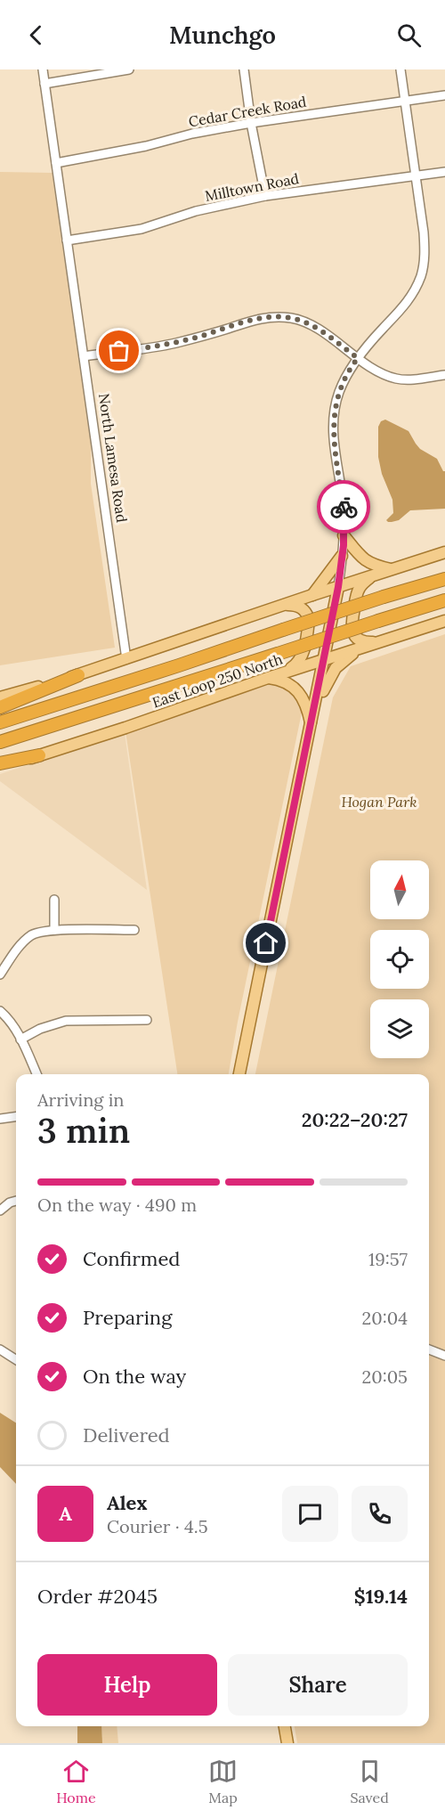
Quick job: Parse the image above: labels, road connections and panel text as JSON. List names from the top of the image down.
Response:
{
  "streets": {
    "main road": ["East Loop 250 North"],
    "street": ["Cedar Creek Road", "Milltown Road", "North Lamesa Road"]
  },
  "crossings": [
    ["Cedar Creek Road", "North Lamesa Road"],
    ["Milltown Road", "North Lamesa Road"]
  ],
  "parks": ["Hogan Park"],
  "north": "top",
  "page": {
    "header": "Munchgo",
    "heading": ["3 min", "Arriving in", "20:22–20:27"],
    "panel": [
      "Alex",
      "Courier · 4.5",
      "Order #2045",
      "$19.14"
    ],
    "bar": "On the way · 490 m",
    "list": [
      ["Confirmed", "19:57"],
      ["Preparing", "20:04"],
      ["On the way", "20:05"],
      "Delivered"
    ],
    "round": "A",
    "buttons": ["Help", "Share"],
    "tabs": ["Home", "Map", "Saved"]
  }
}
